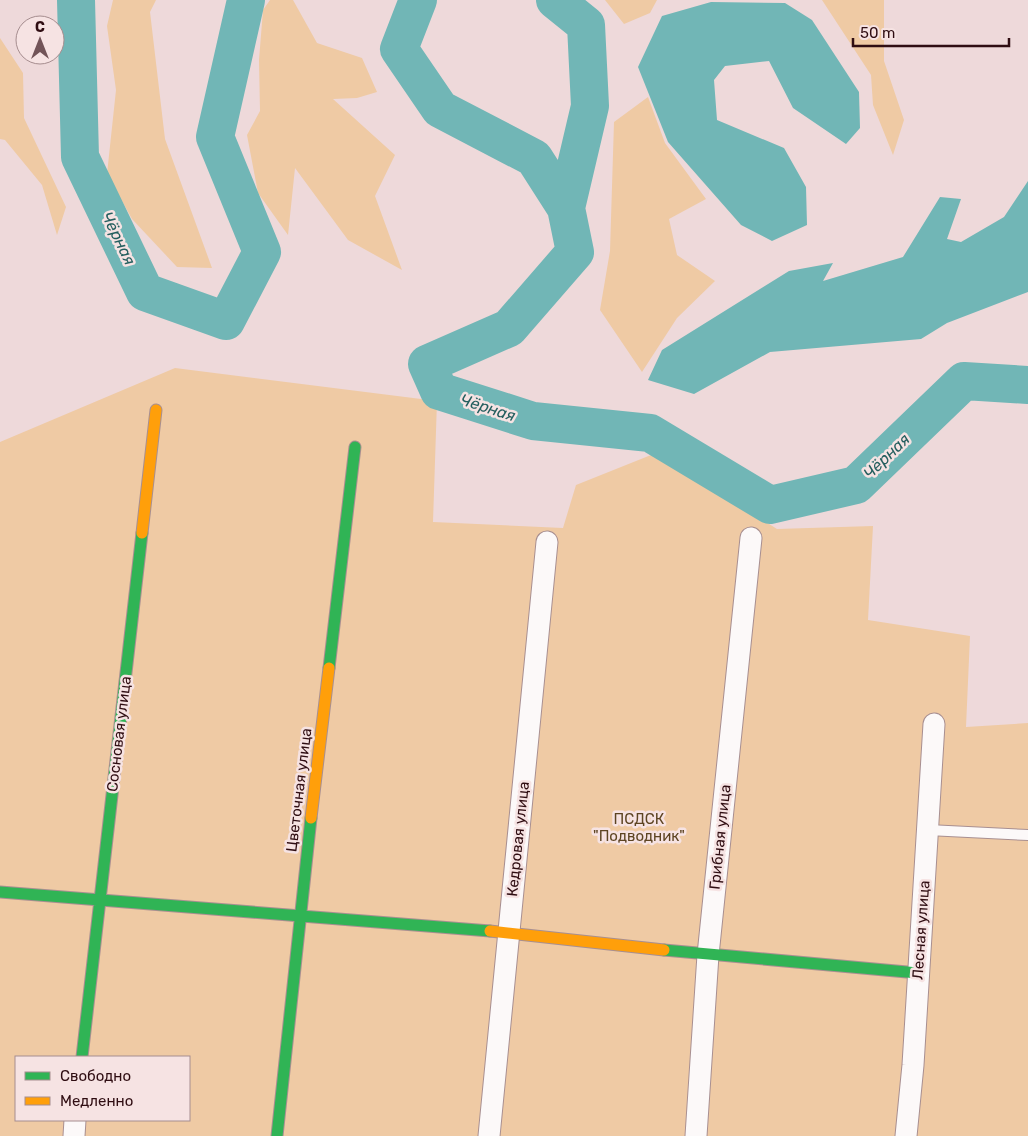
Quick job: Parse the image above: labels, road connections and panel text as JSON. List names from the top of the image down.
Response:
{
  "streets": {
    "street": [
      "Сосновая улица",
      "Цветочная улица",
      "Грибная улица",
      "Кедровая улица",
      "Лесная улица"
    ]
  },
  "water": ["Чёрная"],
  "parks": ["ПСДСК \"Подводник\""],
  "legend": ["Свободно", "Медленно"],
  "scale_bar": "50 m",
  "north": "top"
}
